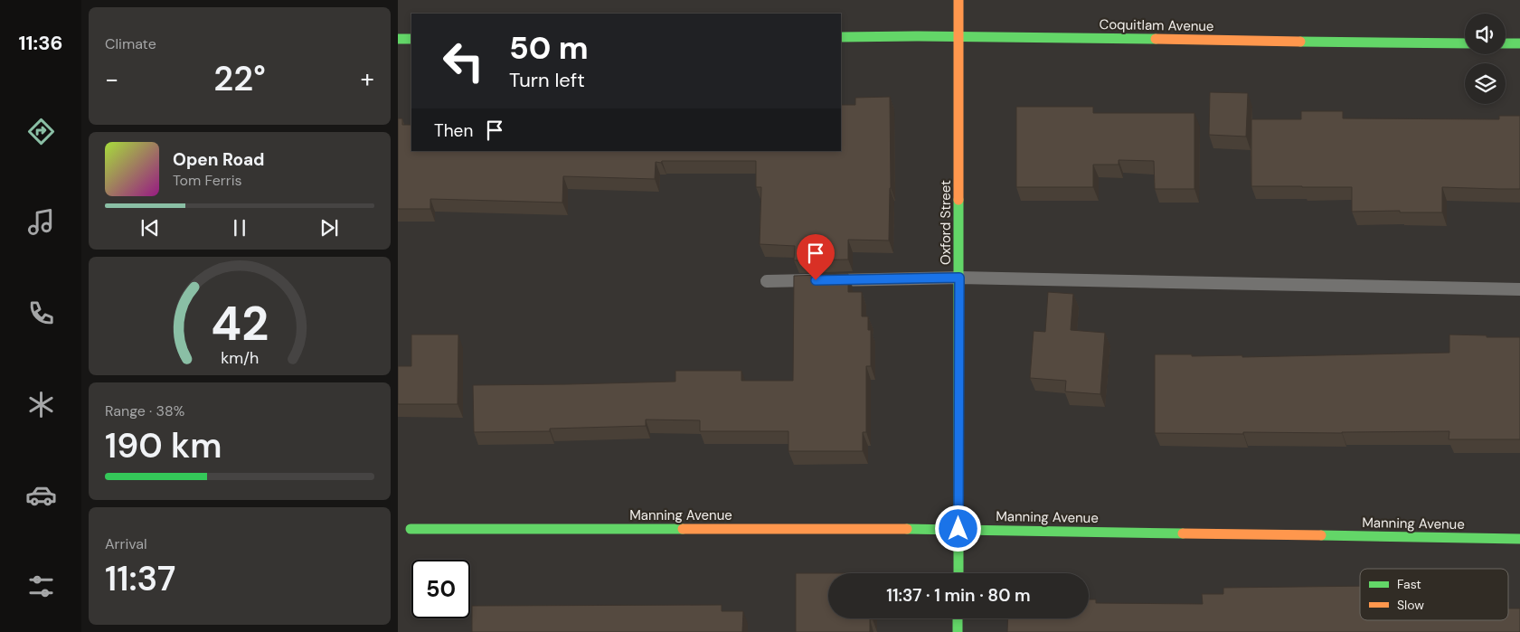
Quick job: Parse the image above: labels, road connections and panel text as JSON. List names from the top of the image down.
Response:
{
  "streets": {
    "street": ["Coquitlam Avenue", "Oxford Street", "Manning Avenue"]
  },
  "crossings": [
    ["Coquitlam Avenue", "Oxford Street"],
    ["Oxford Street", "Manning Avenue"]
  ],
  "legend": ["Fast", "Slow"],
  "page": {
    "tabs": "11:36",
    "tile": [
      "Climate",
      ["Range · 38%", "190 km"],
      ["Arrival", "11:37"]
    ],
    "turn": ["50 m", "Turn left"],
    "heat": ["−", "22°", "+"],
    "then": "Then",
    "song": ["Open Road", "Tom Ferris"],
    "limit": "50",
    "trip": "11:37 · 1 min · 80 m",
    "gauge": ["42", "km/h"]
  }
}
